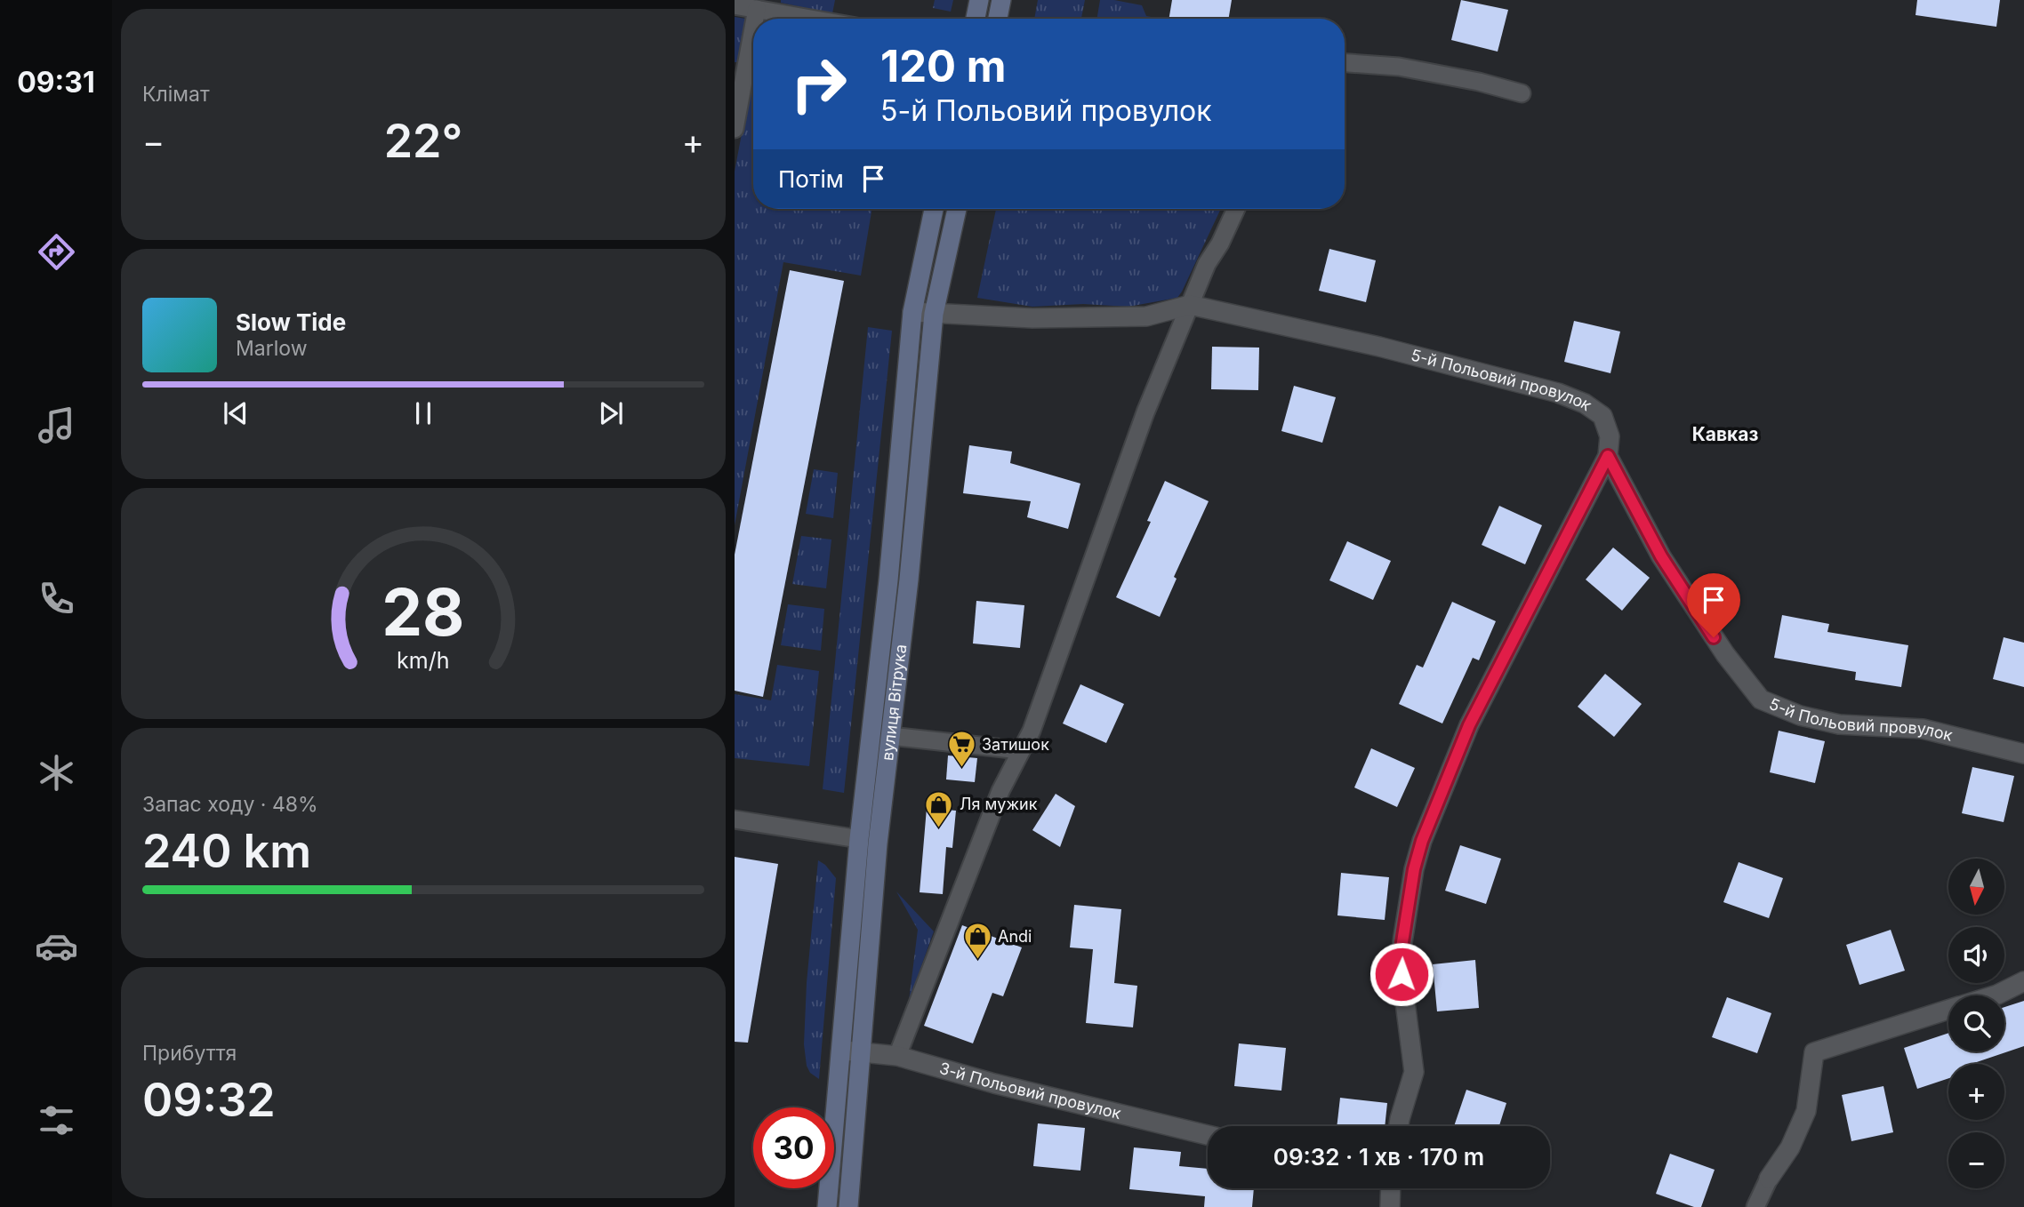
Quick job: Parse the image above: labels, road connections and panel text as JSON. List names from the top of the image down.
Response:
{
  "streets": {
    "main road": ["вулиця Вітрука"],
    "street": ["5-й Польовий провулок", "3-й Польовий провулок"]
  },
  "crossings": [
    ["5-й Польовий провулок", "вулиця Вітрука"],
    ["вулиця Вітрука", "3-й Польовий провулок"]
  ],
  "districts": ["Кавказ"],
  "places": {
    "supermarket": ["Затишок"],
    "shop": ["Ля мужик", "Andi"]
  },
  "north": "bottom",
  "page": {
    "tabs": "09:31",
    "tile": [
      "Клімат",
      ["Запас ходу · 48%", "240 km"],
      ["Прибуття", "09:32"]
    ],
    "turn": ["120 m", "5-й Польовий провулок"],
    "heat": ["−", "22°", "+"],
    "then": "Потім",
    "song": ["Slow Tide", "Marlow"],
    "map_buttons": ["+", "−"],
    "limit": "30",
    "trip": "09:32 · 1 хв · 170 m",
    "gauge": ["28", "km/h"]
  }
}
